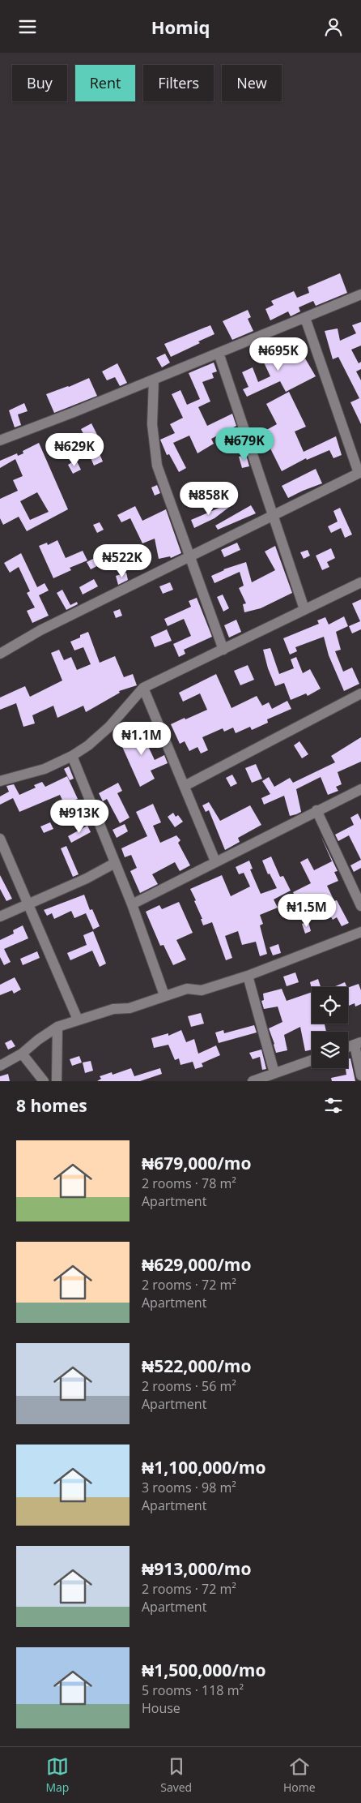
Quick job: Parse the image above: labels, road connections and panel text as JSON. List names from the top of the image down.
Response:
{
  "page": {
    "header": "Homiq",
    "chip": [
      "Buy",
      "Rent",
      "Filters",
      "New"
    ],
    "price": [
      "₦695K",
      "₦679K",
      "₦629K",
      "₦858K",
      "₦522K",
      "₦1.1M",
      "₦913K",
      "₦1.5M"
    ],
    "heading": "8 homes",
    "list": [
      {
        "name": "₦679,000/mo",
        "note": "2 rooms · 78 m² · Apartment"
      },
      {
        "name": "₦629,000/mo",
        "note": "2 rooms · 72 m² · Apartment"
      },
      {
        "name": "₦522,000/mo",
        "note": "2 rooms · 56 m² · Apartment"
      },
      {
        "name": "₦1,100,000/mo",
        "note": "3 rooms · 98 m² · Apartment"
      },
      {
        "name": "₦913,000/mo",
        "note": "2 rooms · 72 m² · Apartment"
      },
      {
        "name": "₦1,500,000/mo",
        "note": "5 rooms · 118 m² · House"
      }
    ],
    "tabs": ["Map", "Saved", "Home"]
  }
}
